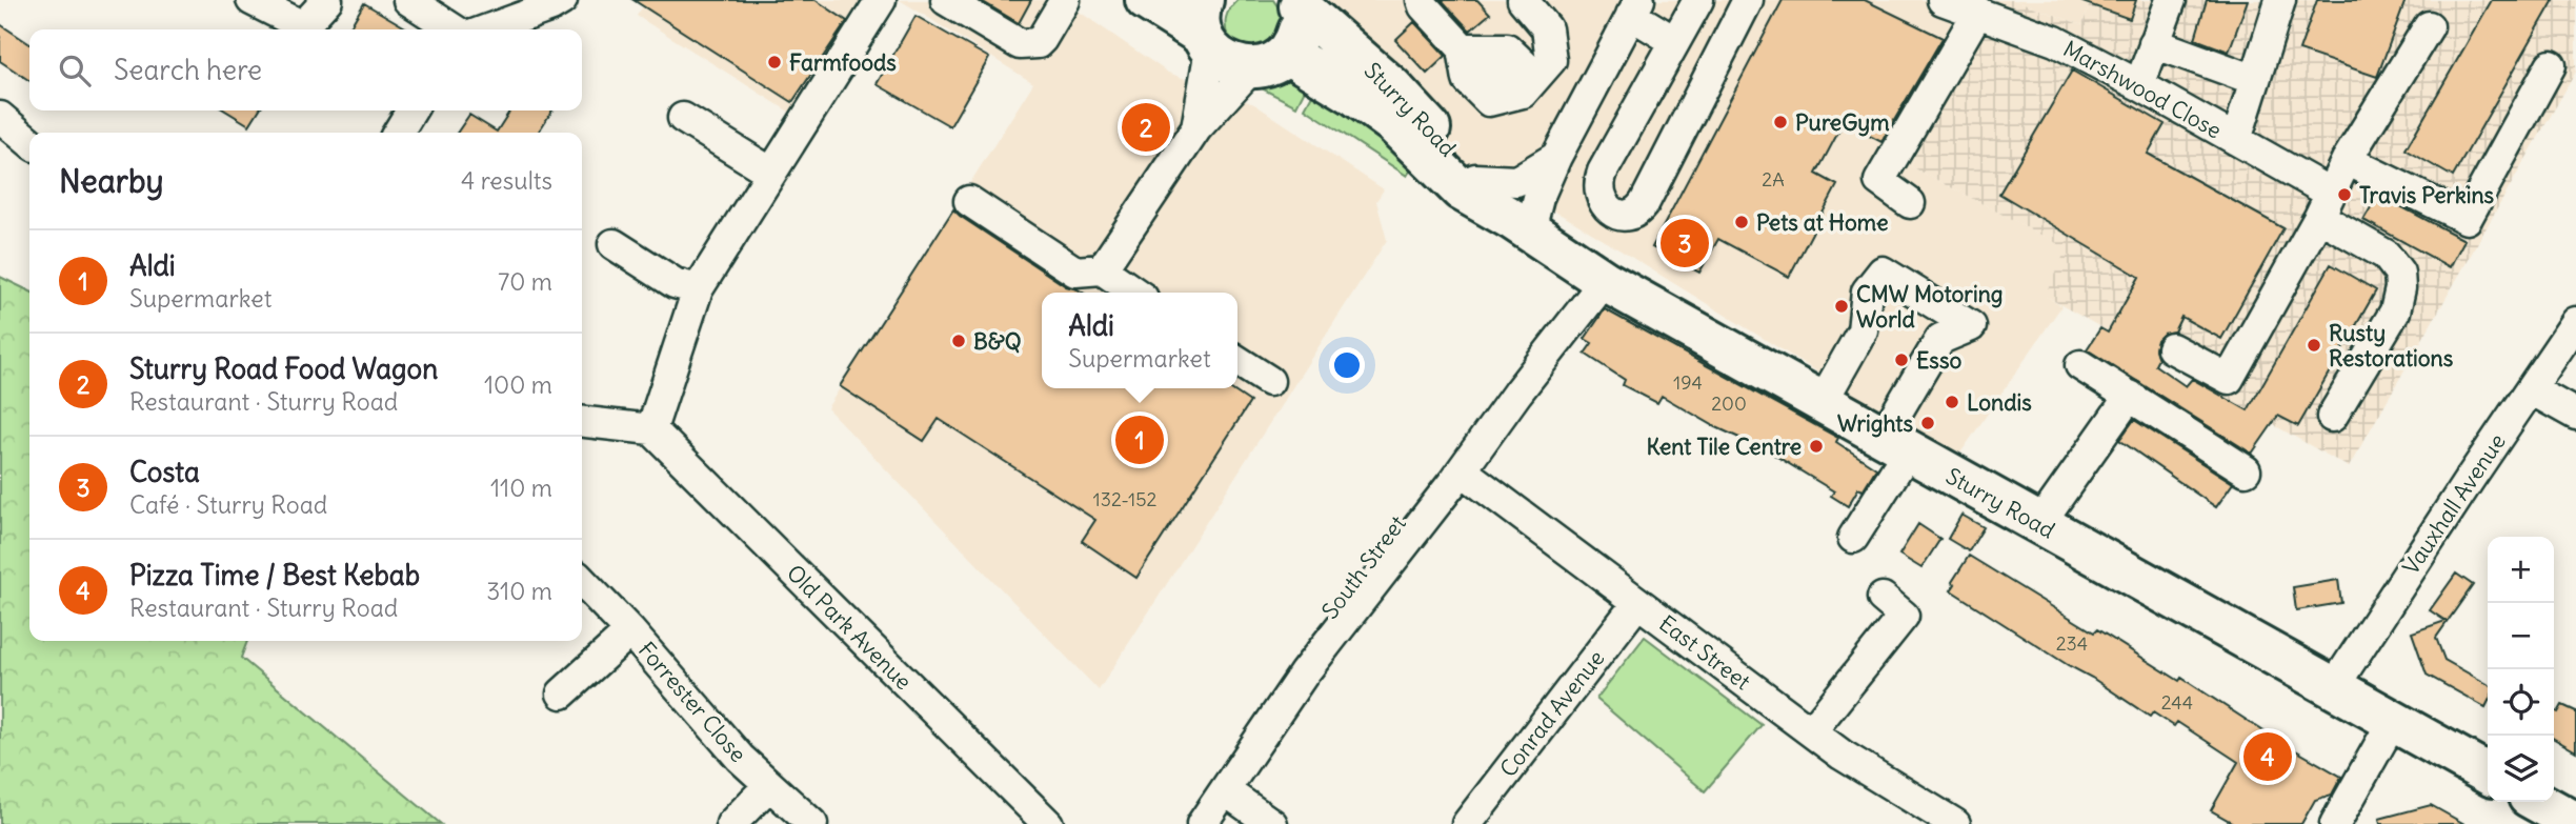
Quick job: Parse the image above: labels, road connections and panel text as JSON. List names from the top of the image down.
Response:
{
  "streets": {
    "highway": ["Sturry Road"],
    "street": [
      "Marshwood Close",
      "Vauxhall Avenue",
      "South Street",
      "Old Park Avenue",
      "East Street",
      "Forrester Close",
      "Conrad Avenue"
    ]
  },
  "crossings": [
    ["Sturry Road", "Vauxhall Avenue"],
    ["Sturry Road", "South Street"],
    ["South Street", "East Street"],
    ["East Street", "Conrad Avenue"]
  ],
  "places": [
    "Farmfoods",
    "PureGym",
    "Travis Perkins",
    "Pets at Home",
    "CMW Motoring World",
    "B&Q",
    "Rusty Restorations",
    "Esso",
    "Londis",
    "Wrights",
    "Kent Tile Centre"
  ],
  "house_numbers": [
    "2A",
    "194",
    "200",
    "132-152",
    "234",
    "244"
  ],
  "page": {
    "search": "Search here",
    "pins": [
      "2",
      "3",
      "1",
      "4"
    ],
    "heading": ["Nearby", "4 results"],
    "list": [
      {
        "mark": "1",
        "name": "Aldi",
        "note": "Supermarket",
        "value": "70 m"
      },
      {
        "mark": "2",
        "name": "Sturry Road Food Wagon",
        "note": "Restaurant · Sturry Road",
        "value": "100 m"
      },
      {
        "mark": "3",
        "name": "Costa",
        "note": "Café · Sturry Road",
        "value": "110 m"
      },
      {
        "mark": "4",
        "name": "Pizza Time / Best Kebab",
        "note": "Restaurant · Sturry Road",
        "value": "310 m"
      }
    ],
    "popup": ["Aldi", "Supermarket"],
    "map_buttons": ["+", "−"]
  }
}
